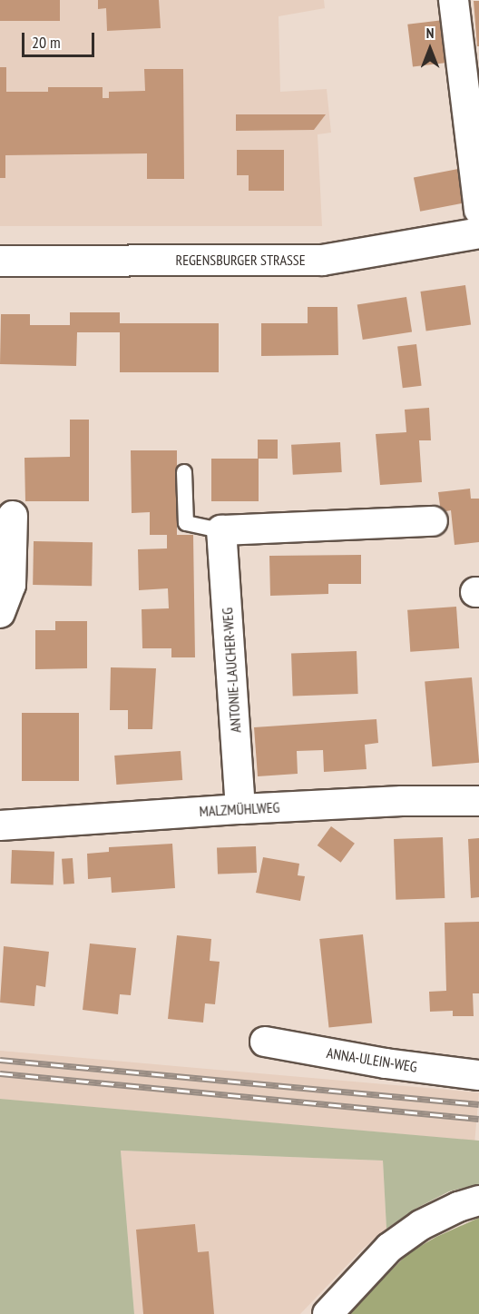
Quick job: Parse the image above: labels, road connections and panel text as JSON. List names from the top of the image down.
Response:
{
  "streets": {
    "street": [
      "REGENSBURGER STRASSE",
      "ANTONIE-LAUCHER-WEG",
      "MALZMÜHLWEG",
      "ANNA-ULEIN-WEG"
    ]
  },
  "crossings": [
    ["ANTONIE-LAUCHER-WEG", "MALZMÜHLWEG"]
  ],
  "scale_bar": "20 m",
  "north": "top"
}
